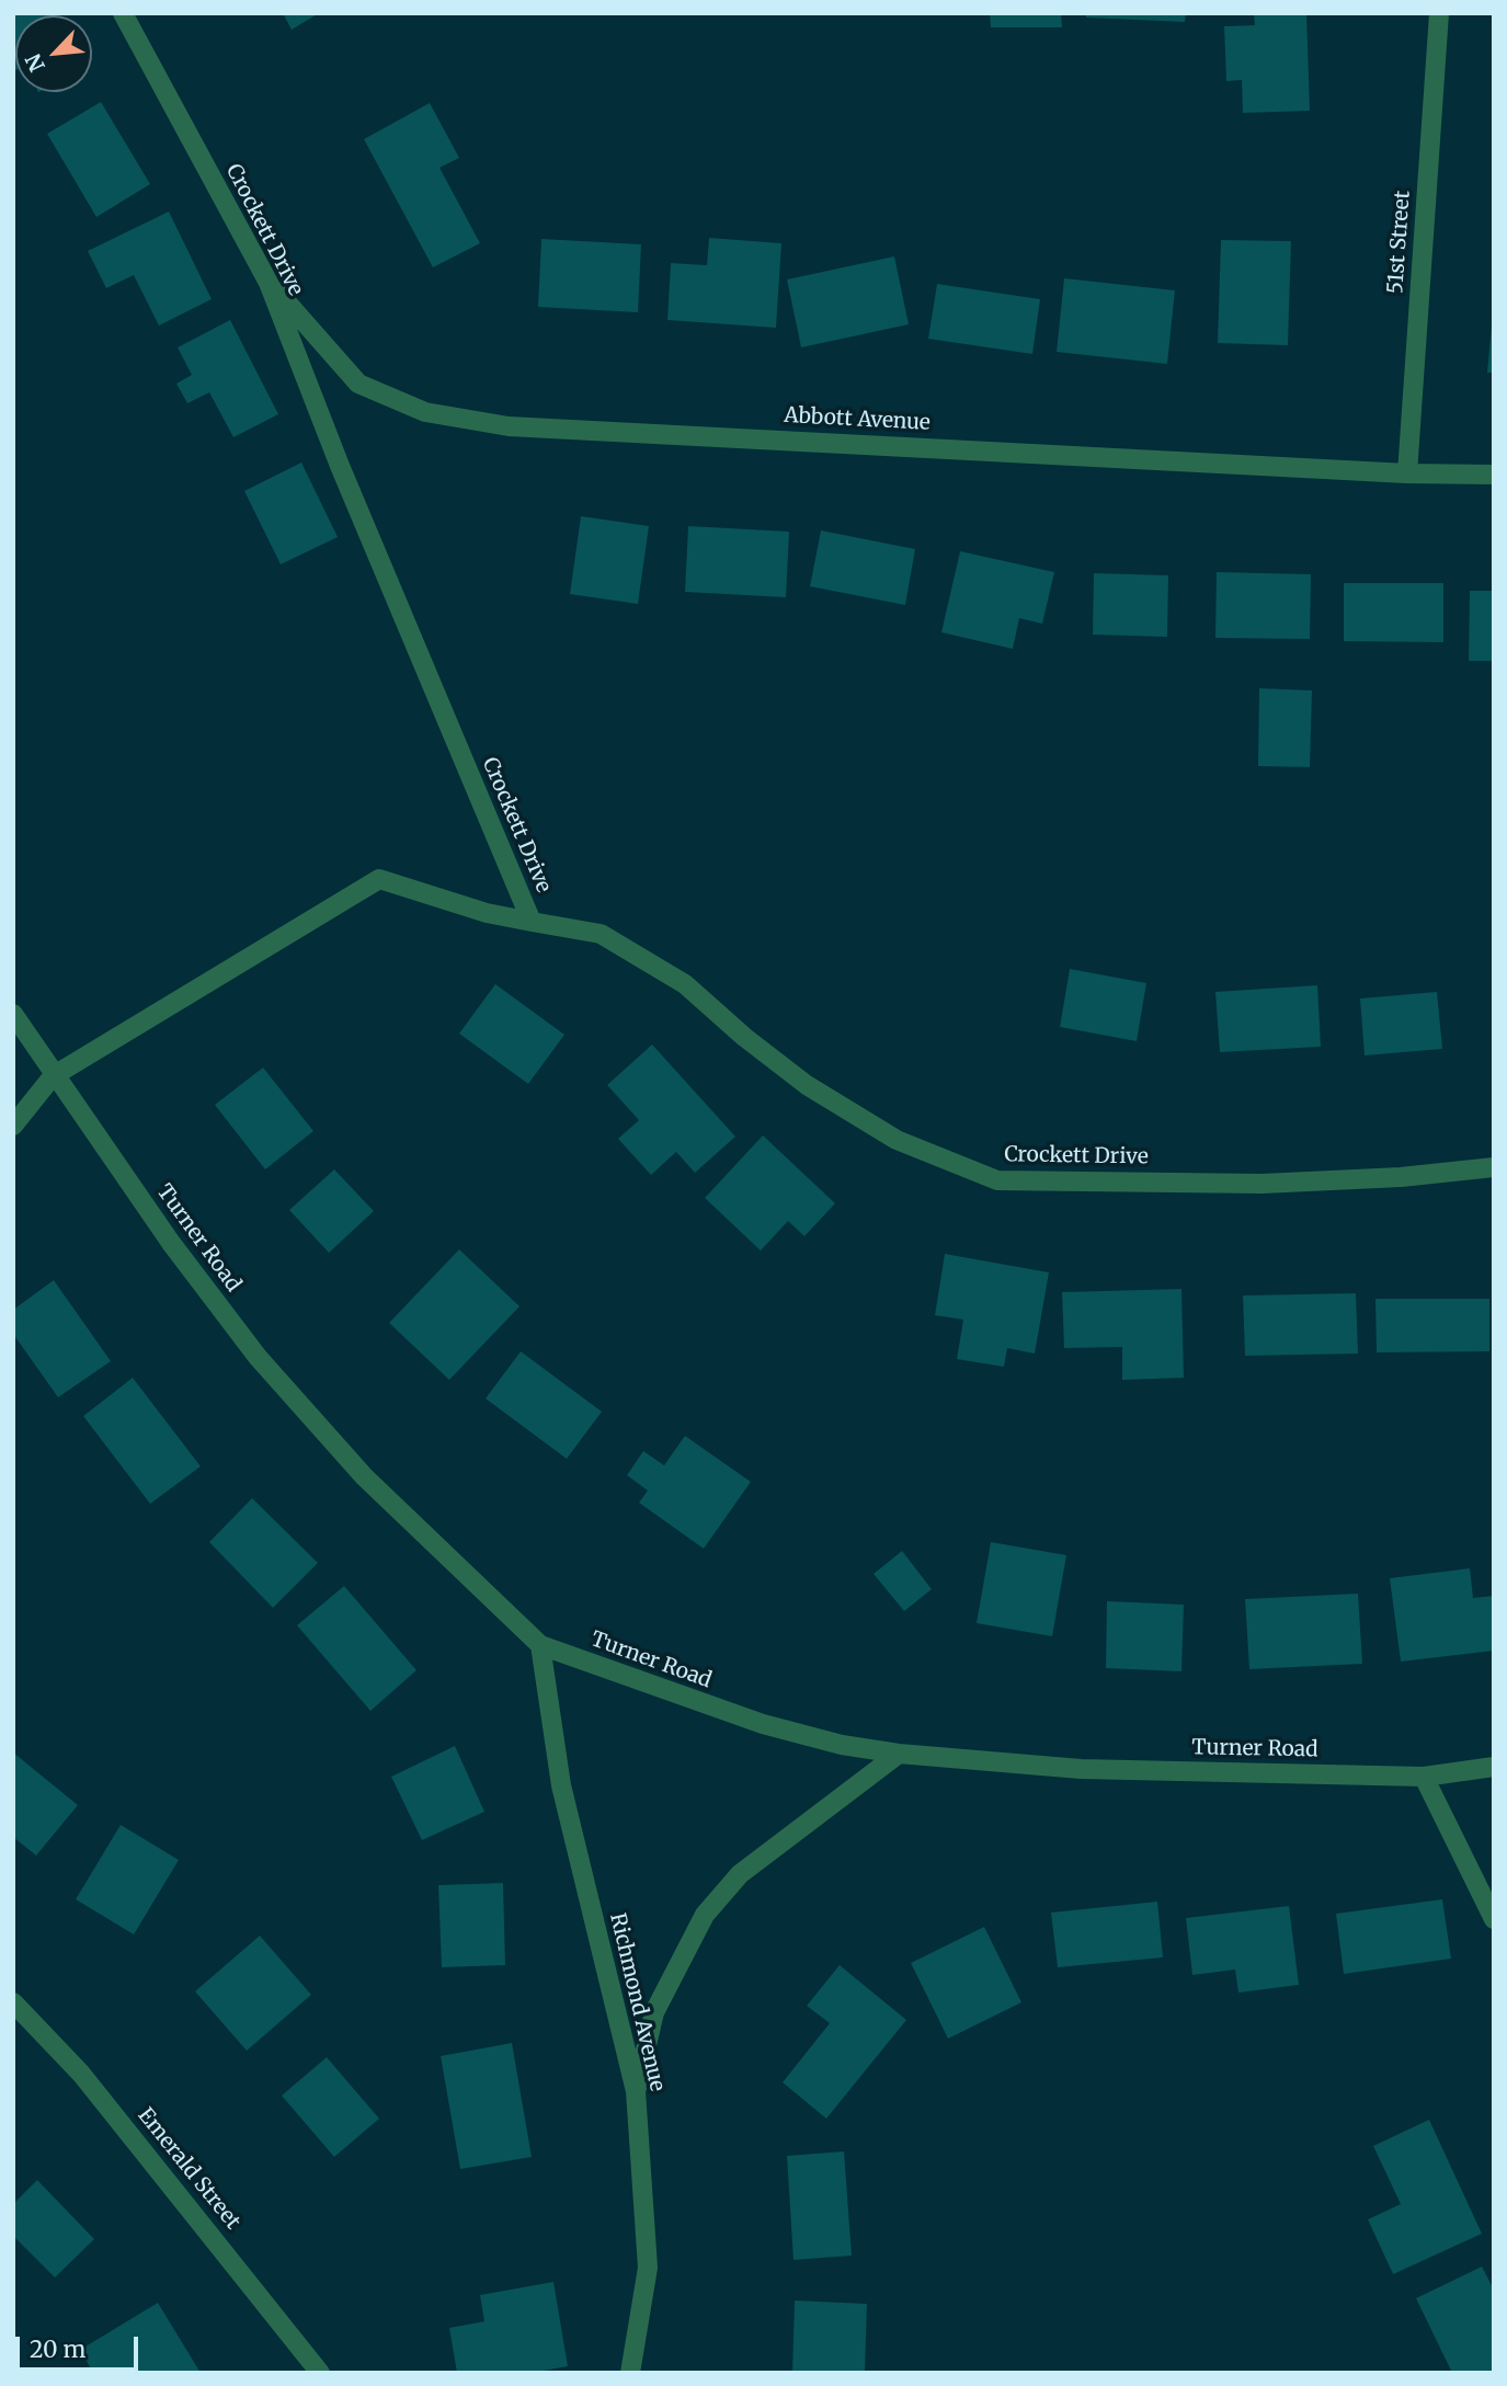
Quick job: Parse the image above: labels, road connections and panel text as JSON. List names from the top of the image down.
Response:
{
  "streets": {
    "street": [
      "Crockett Drive",
      "51st Street",
      "Abbott Avenue",
      "Turner Road",
      "Richmond Avenue",
      "Emerald Street"
    ]
  },
  "crossings": [
    ["Crockett Drive", "Abbott Avenue"],
    ["51st Street", "Abbott Avenue"],
    ["Turner Road", "Richmond Avenue"]
  ],
  "scale_bar": "20 m",
  "north": "bottom left"
}
